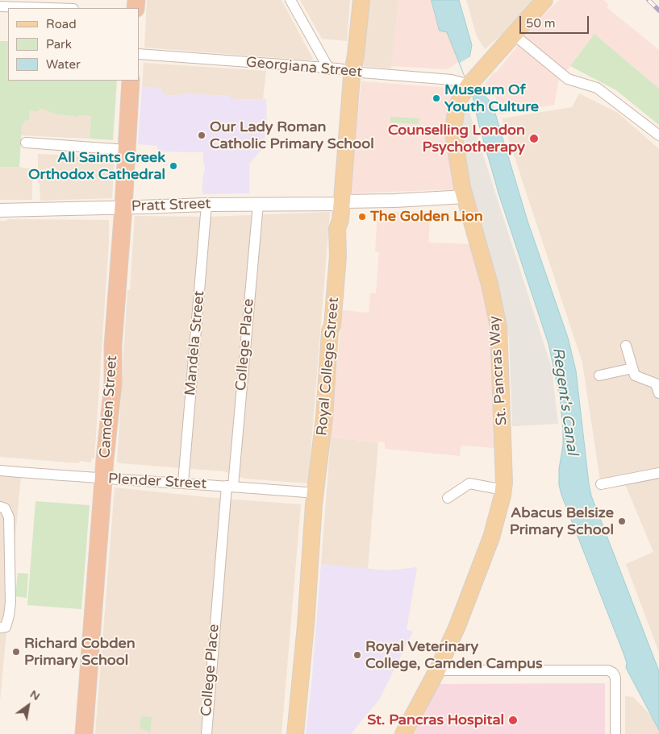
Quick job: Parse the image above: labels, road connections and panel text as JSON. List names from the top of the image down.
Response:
{
  "streets": {
    "highway": ["Camden Street"],
    "main road": ["Royal College Street", "St. Pancras Way"],
    "street": [
      "Georgiana Street",
      "Pratt Street",
      "Mandela Street",
      "College Place",
      "Plender Street"
    ]
  },
  "crossings": [
    ["Georgiana Street", "Royal College Street"],
    ["Georgiana Street", "St. Pancras Way"],
    ["Pratt Street", "Mandela Street"],
    ["Pratt Street", "College Place"],
    ["Pratt Street", "Royal College Street"],
    ["Pratt Street", "St. Pancras Way"],
    ["Pratt Street", "Camden Street"],
    ["Mandela Street", "Plender Street"],
    ["College Place", "Plender Street"],
    ["Royal College Street", "Plender Street"],
    ["Camden Street", "Plender Street"]
  ],
  "water": ["Regent's Canal"],
  "places": [
    "Museum Of Youth Culture",
    "Our Lady Roman Catholic Primary School",
    "Counselling London Psychotherapy",
    "All Saints Greek Orthodox Cathedral",
    "The Golden Lion",
    "Abacus Belsize Primary School",
    "Richard Cobden Primary School",
    "Royal Veterinary College, Camden Campus",
    "St. Pancras Hospital"
  ],
  "legend": ["Road", "Park", "Water"],
  "scale_bar": "50 m",
  "north": "top right"
}
